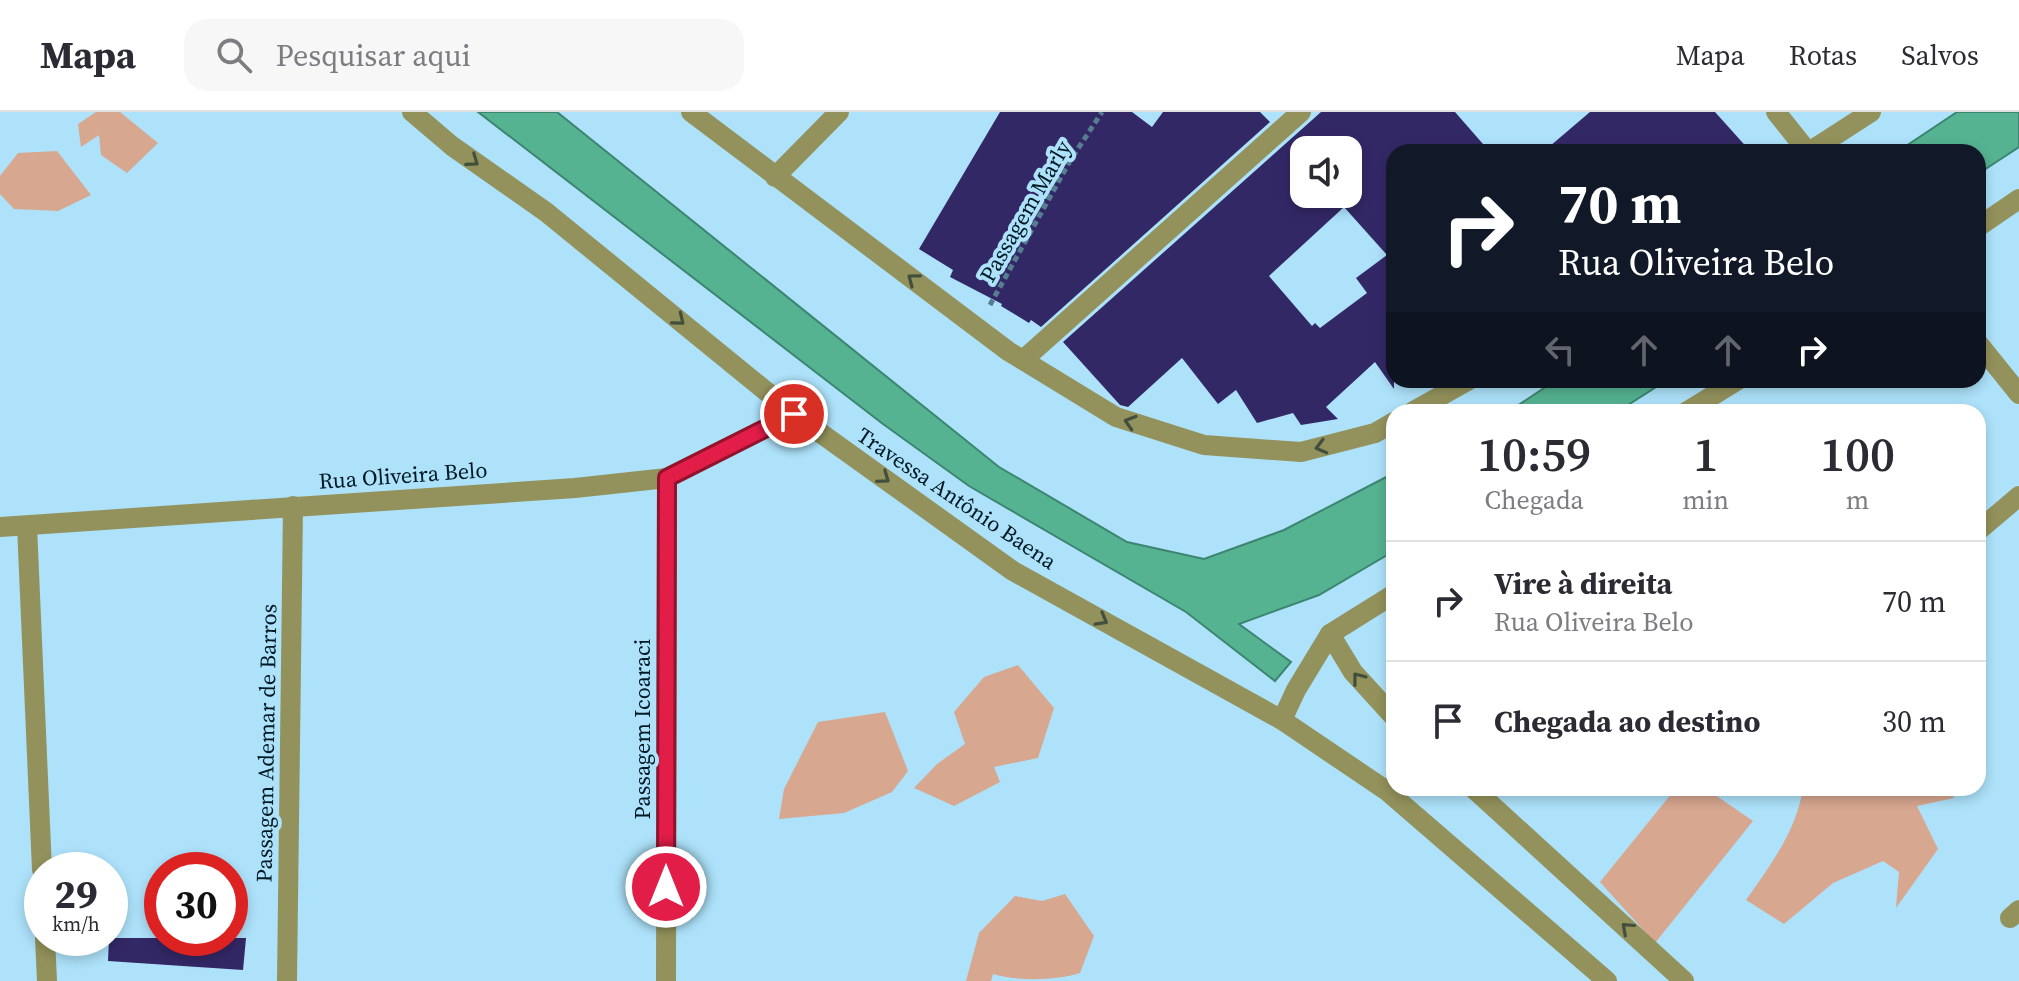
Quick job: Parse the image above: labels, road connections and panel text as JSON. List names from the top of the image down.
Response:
{
  "streets": {
    "street": [
      "Rua Oliveira Belo",
      "Travessa Antônio Baena",
      "Passagem Icoaraci",
      "Passagem Ademar de Barros"
    ],
    "path": ["Passagem Marly"]
  },
  "crossings": [
    ["Rua Oliveira Belo", "Travessa Antônio Baena"],
    ["Rua Oliveira Belo", "Passagem Icoaraci"],
    ["Rua Oliveira Belo", "Passagem Ademar de Barros"]
  ],
  "page": {
    "header": "Mapa",
    "search": "Pesquisar aqui",
    "nav": ["Mapa", "Rotas", "Salvos"],
    "turn": ["70 m", "Rua Oliveira Belo"],
    "eta": [
      "10:59",
      "Chegada",
      "1",
      "min",
      "100",
      "m"
    ],
    "list": [
      {
        "name": "Vire à direita",
        "note": "Rua Oliveira Belo",
        "value": "70 m"
      },
      {
        "name": "Chegada ao destino",
        "value": "30 m"
      }
    ],
    "speed": "29 km/h",
    "limit": "30"
  }
}
